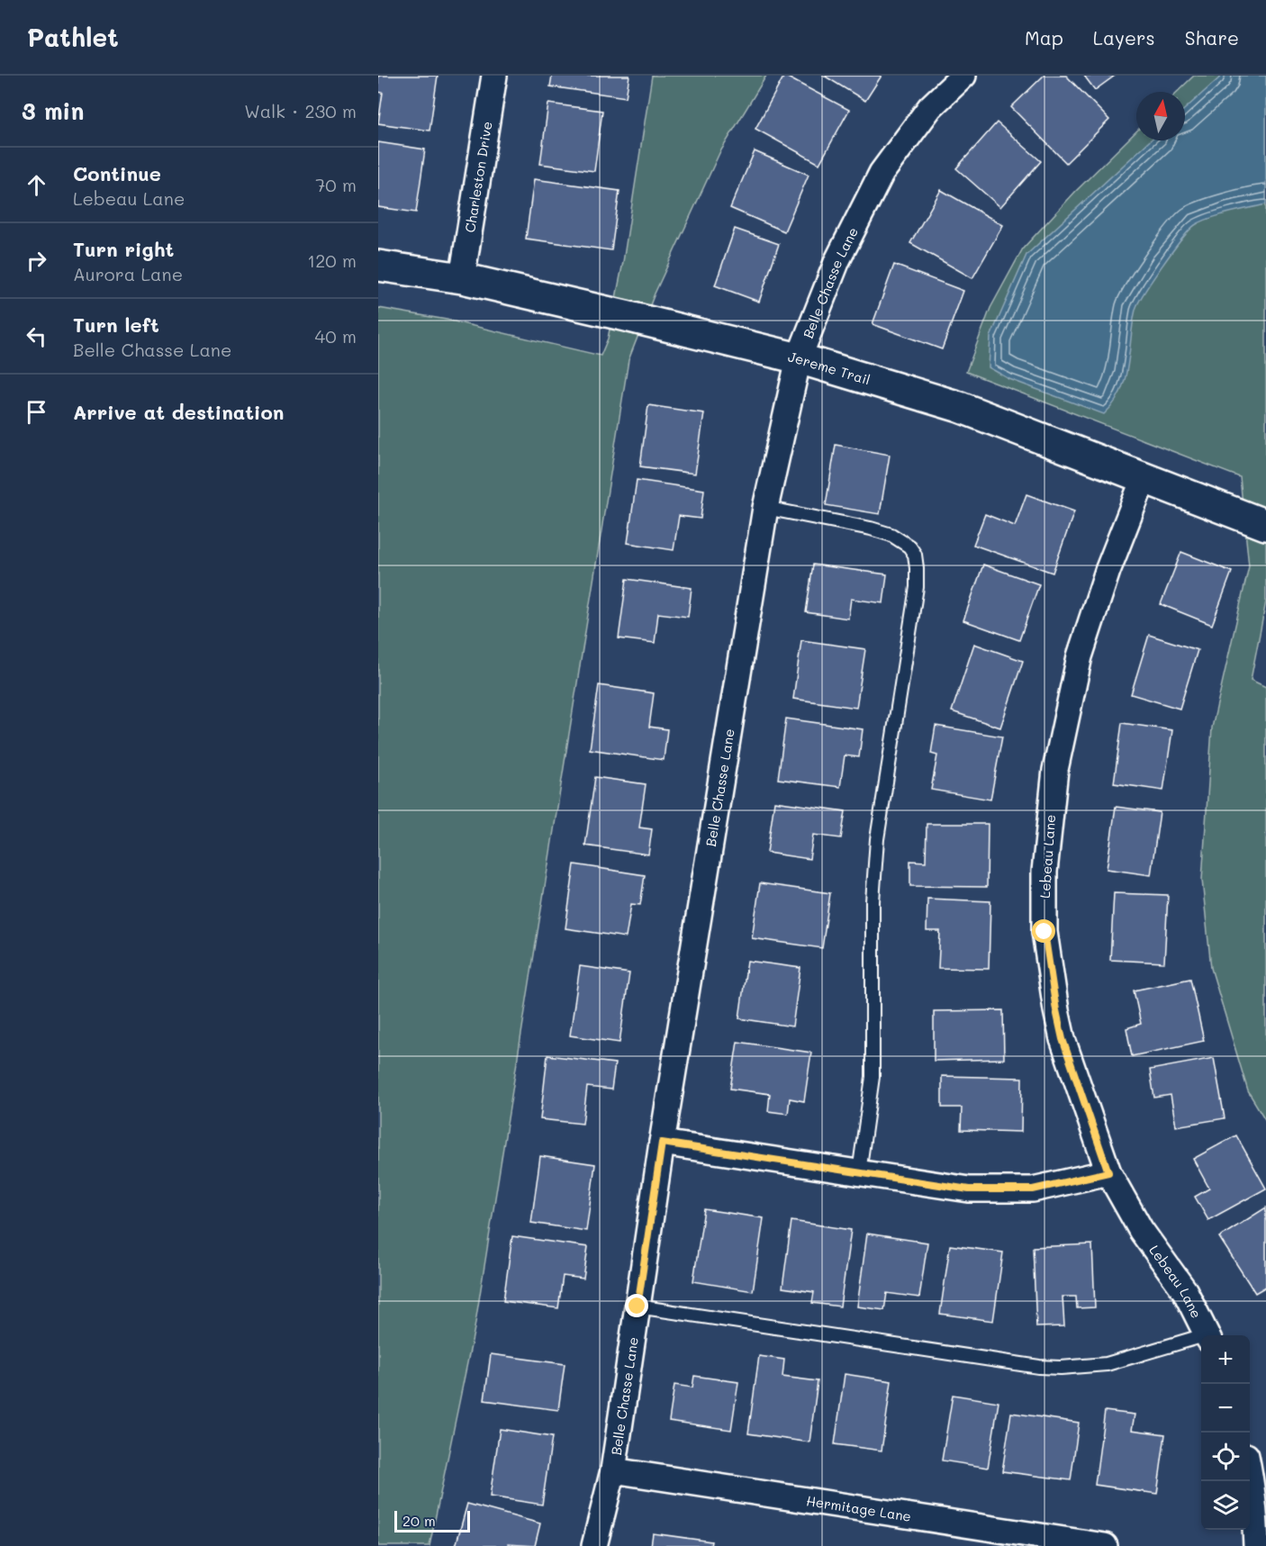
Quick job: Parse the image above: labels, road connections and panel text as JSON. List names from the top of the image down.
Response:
{
  "streets": {
    "street": [
      "Charleston Drive",
      "Belle Chasse Lane",
      "Jereme Trail",
      "Lebeau Lane",
      "Hermitage Lane"
    ]
  },
  "crossings": [
    ["Charleston Drive", "Jereme Trail"],
    ["Belle Chasse Lane", "Jereme Trail"],
    ["Belle Chasse Lane", "Hermitage Lane"],
    ["Jereme Trail", "Lebeau Lane"]
  ],
  "scale_bar": "20 m",
  "north": "top",
  "page": {
    "header": "Pathlet",
    "nav": ["Map", "Layers", "Share"],
    "heading": ["3 min", "Walk · 230 m"],
    "list": [
      ["Continue", "Lebeau Lane", "70 m"],
      ["Turn right", "Aurora Lane", "120 m"],
      ["Turn left", "Belle Chasse Lane", "40 m"],
      "Arrive at destination"
    ],
    "map_buttons": ["+", "−"],
    "scale": "20 m"
  }
}
